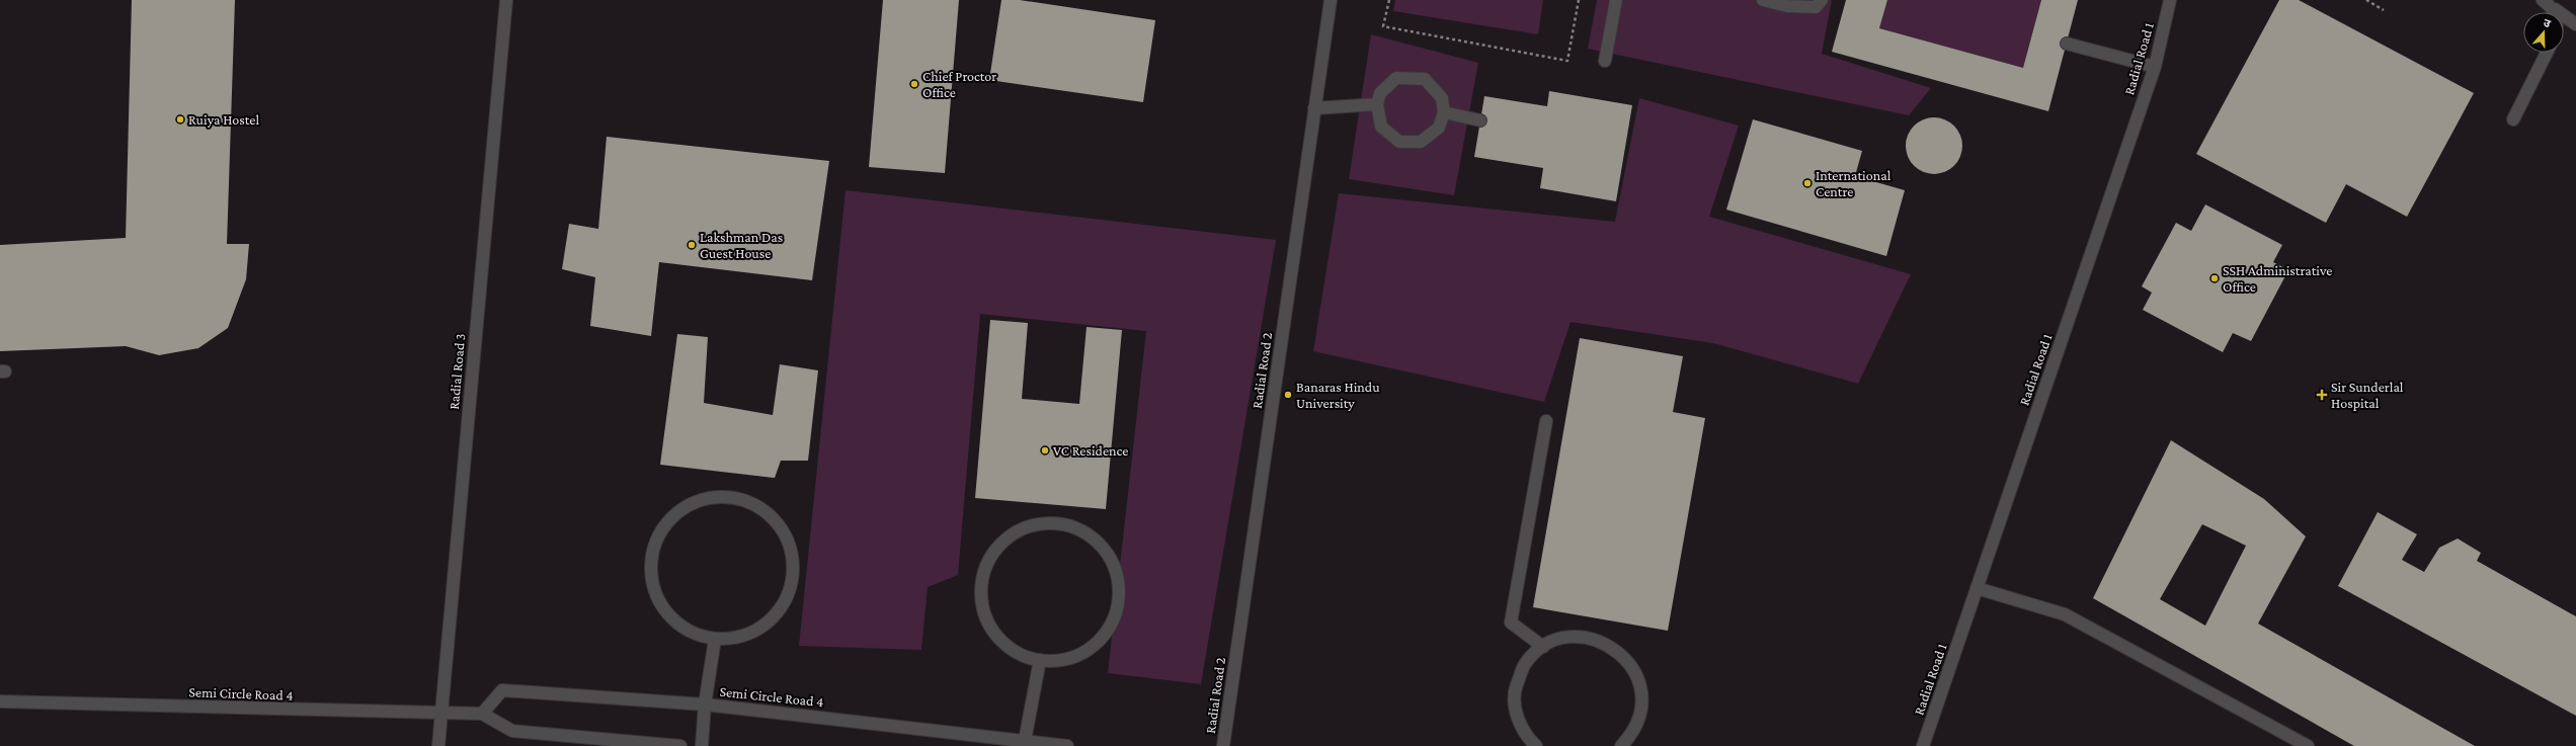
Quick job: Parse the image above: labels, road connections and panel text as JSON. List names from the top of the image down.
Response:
{
  "streets": {
    "lane": [
      "Radial Road 1",
      "Radial Road 2",
      "Radial Road 3",
      "Semi Circle Road 4"
    ]
  },
  "crossings": [
    ["Radial Road 3", "Semi Circle Road 4"]
  ],
  "places": {
    "other": [
      "Chief Proctor Office",
      "Ruiya Hostel",
      "International Centre",
      "Lakshman Das Guest House",
      "SSH Administrative Office",
      "Banaras Hindu University",
      "VC Residence"
    ],
    "health": ["Sir Sunderlal Hospital"]
  },
  "north": "top"
}
